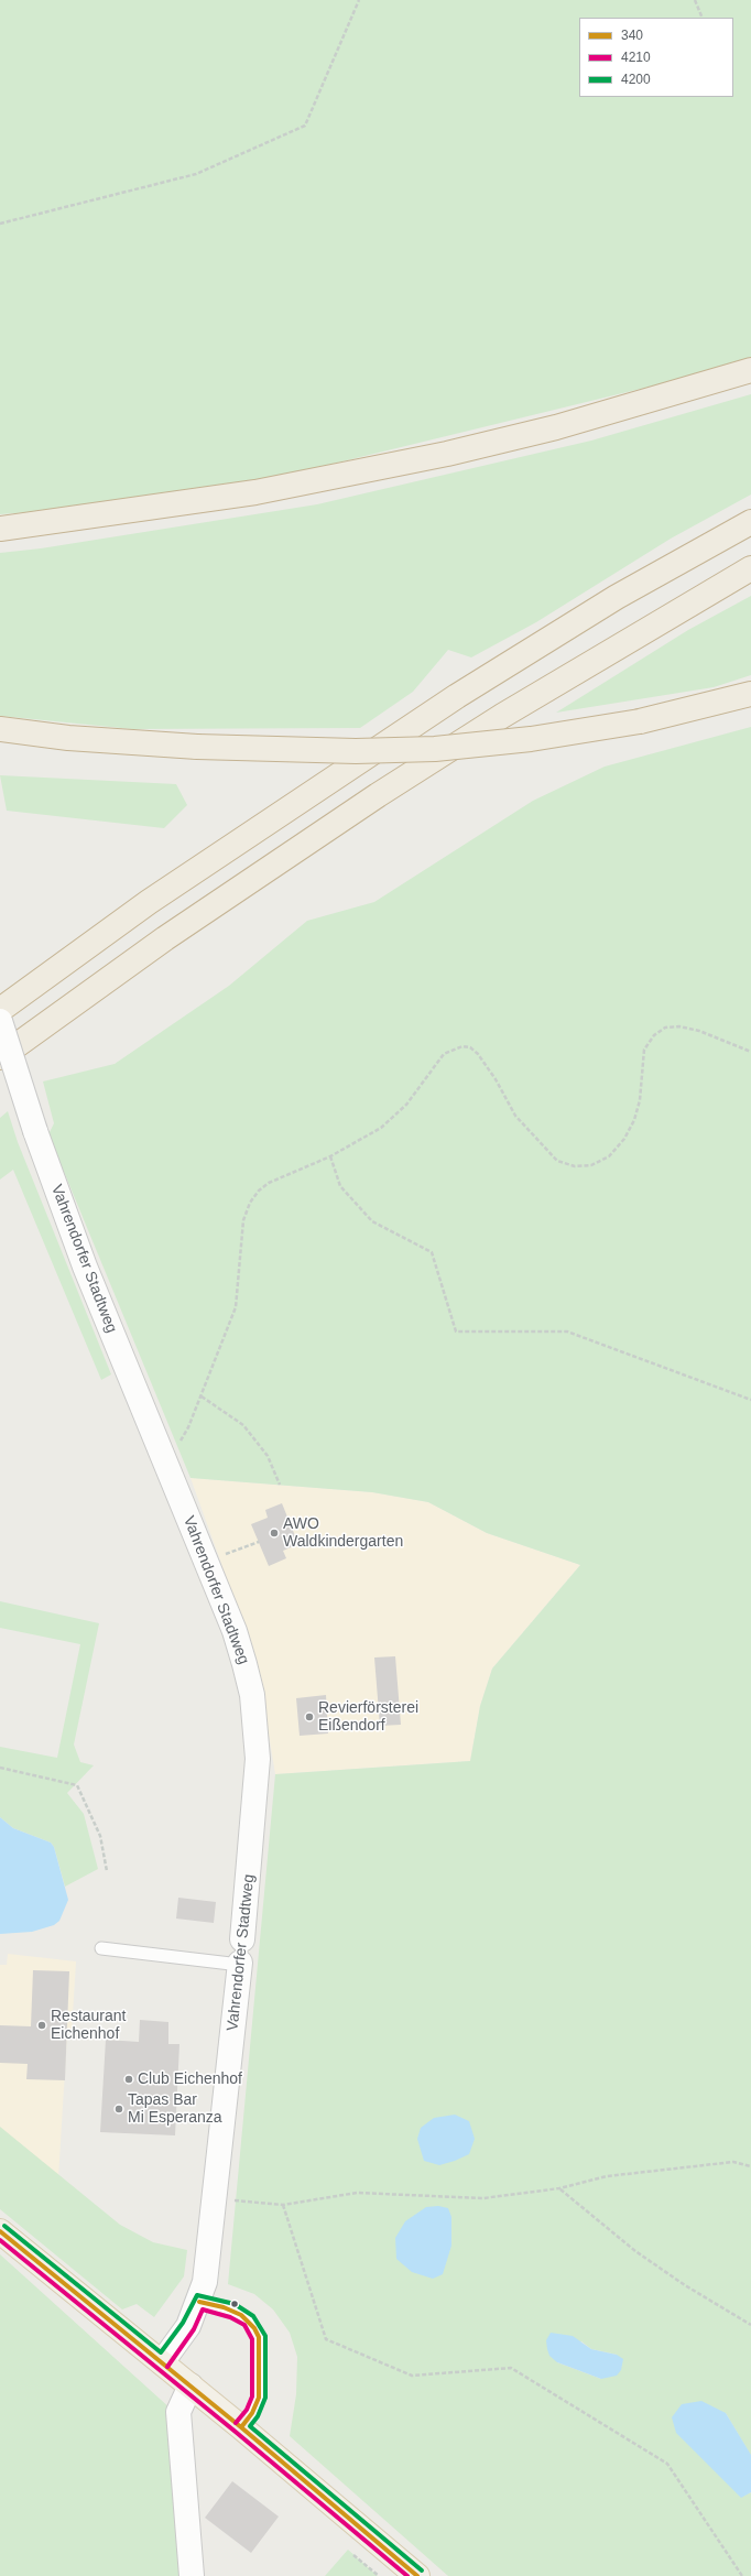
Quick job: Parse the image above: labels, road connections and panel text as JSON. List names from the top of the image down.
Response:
{
  "streets": {
    "street": ["Vahrendorfer Stadtweg"]
  },
  "places": [
    "AWO Waldkindergarten",
    "Revierförsterei Eißendorf",
    "Restaurant Eichenhof",
    "Club Eichenhof",
    "Tapas Bar Mi Esperanza"
  ],
  "lines": ["transit line 4200", "transit line 340", "transit line 4210"],
  "legend": ["340", "4210", "4200"]
}
